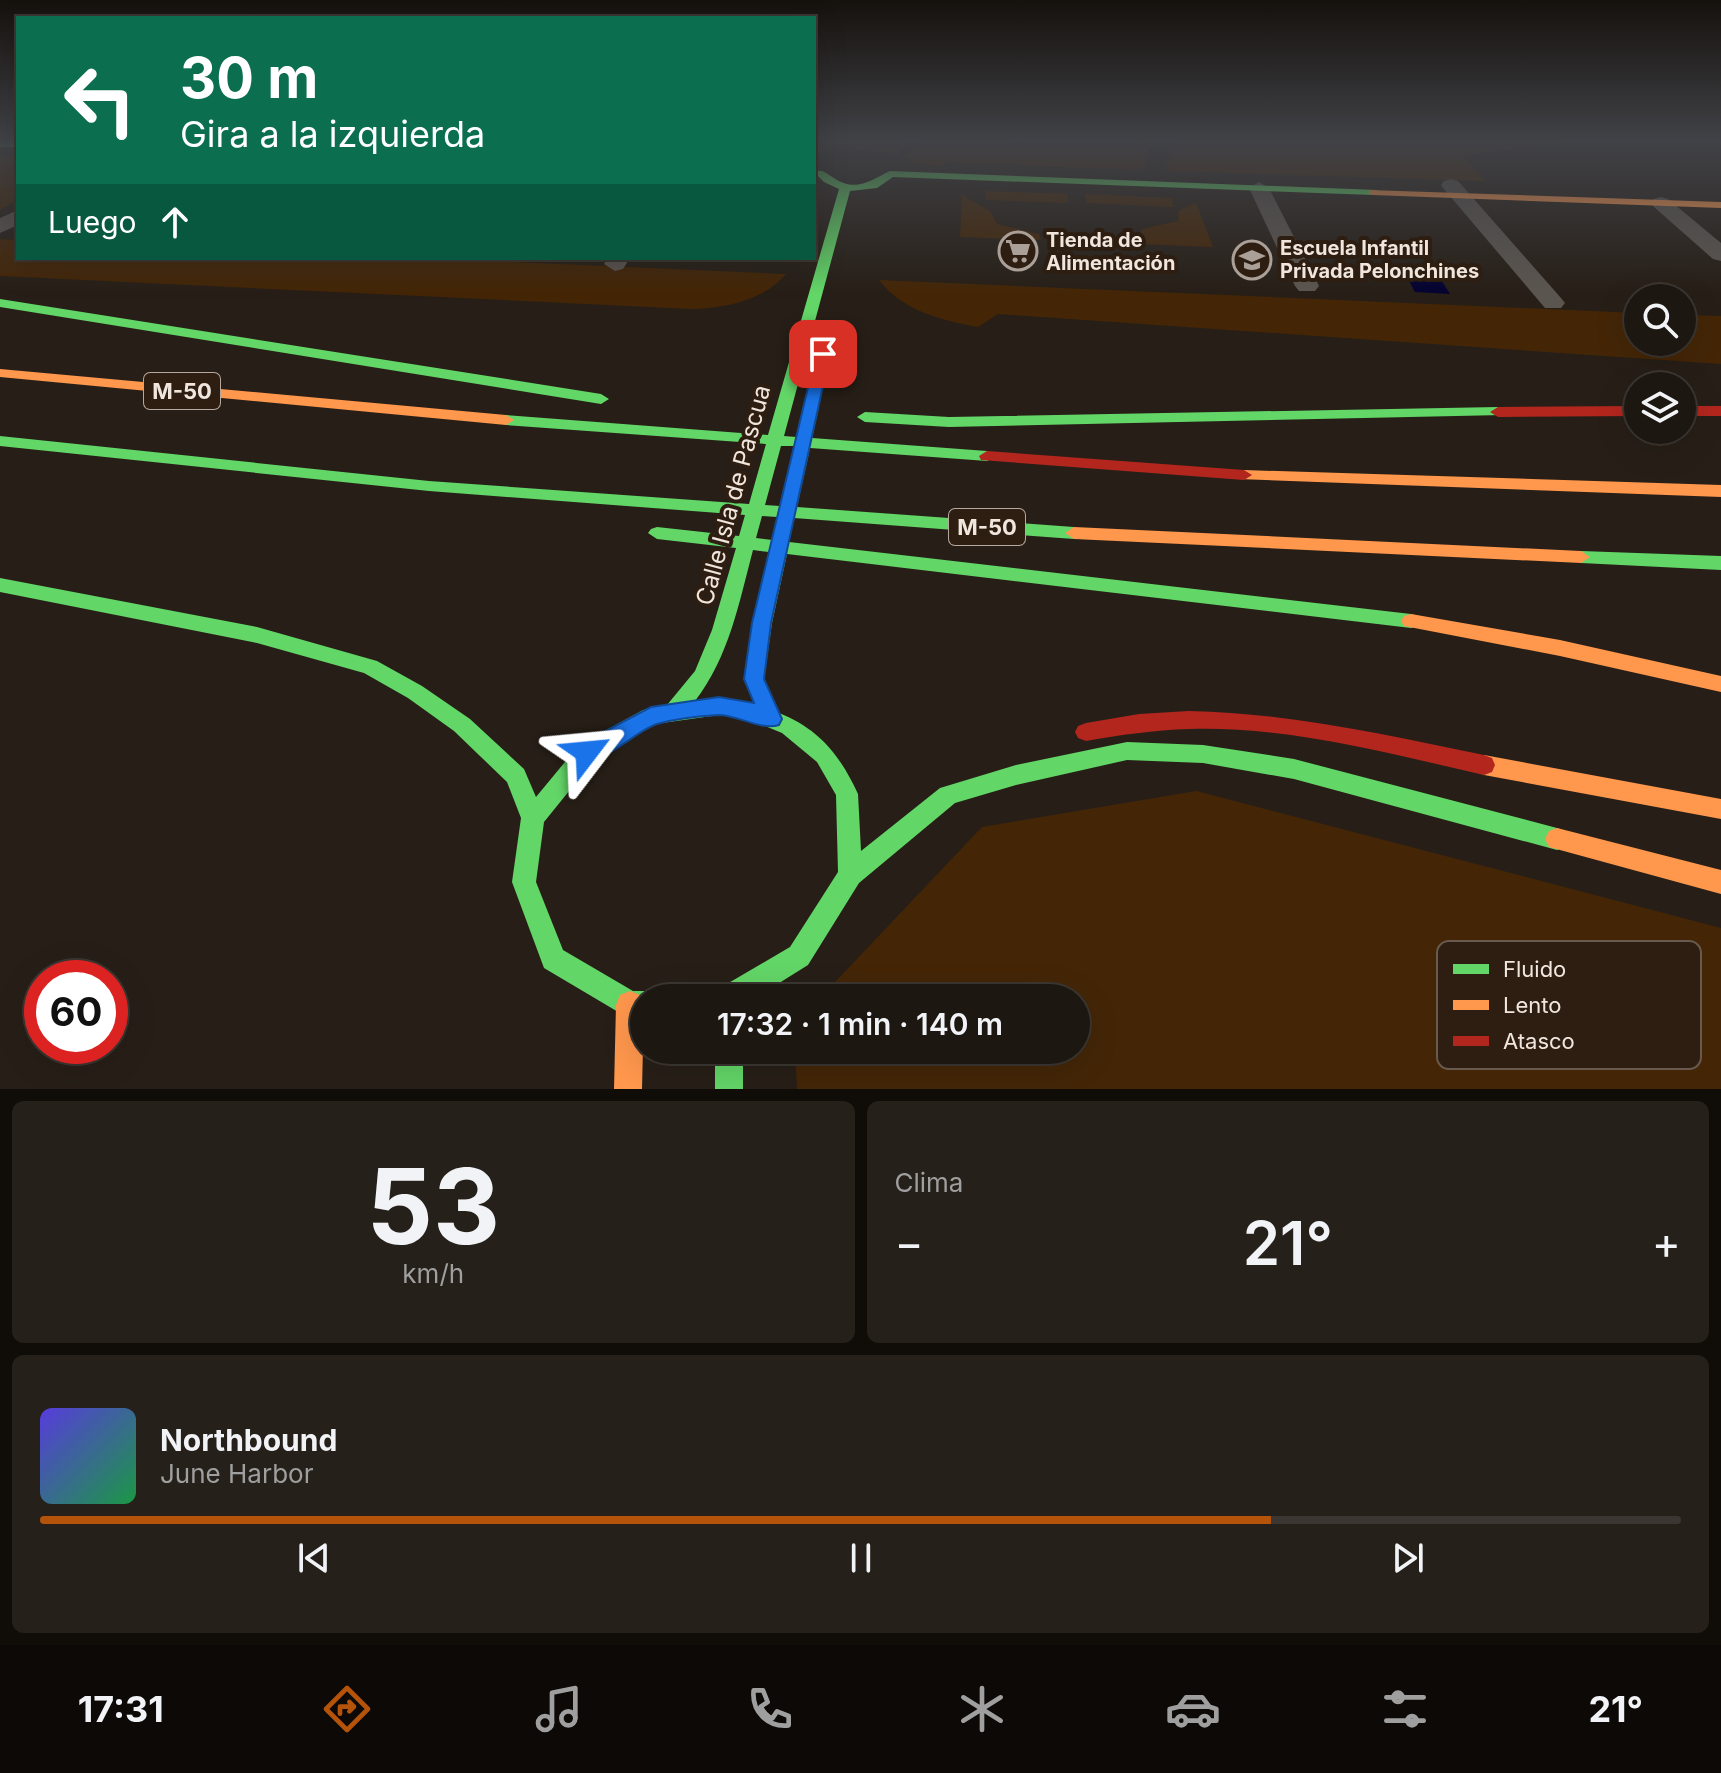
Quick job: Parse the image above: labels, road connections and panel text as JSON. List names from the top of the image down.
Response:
{
  "streets": {
    "main road": ["M-50", "Calle Isla de Pascua"]
  },
  "places": {
    "supermarket": ["Tienda de Alimentación"],
    "school or university": ["Escuela Infantil Privada Pelonchines"]
  },
  "legend": ["Fluido", "Lento", "Atasco"],
  "page": {
    "turn": ["30 m", "Gira a la izquierda"],
    "then": "Luego",
    "limit": "60",
    "trip": "17:32 · 1 min · 140 m",
    "tile": [
      ["53", "km/h"],
      "Clima"
    ],
    "heat": ["−", "21°", "+"],
    "song": ["Northbound", "June Harbor"],
    "tabs": ["17:31", "21°"]
  }
}
